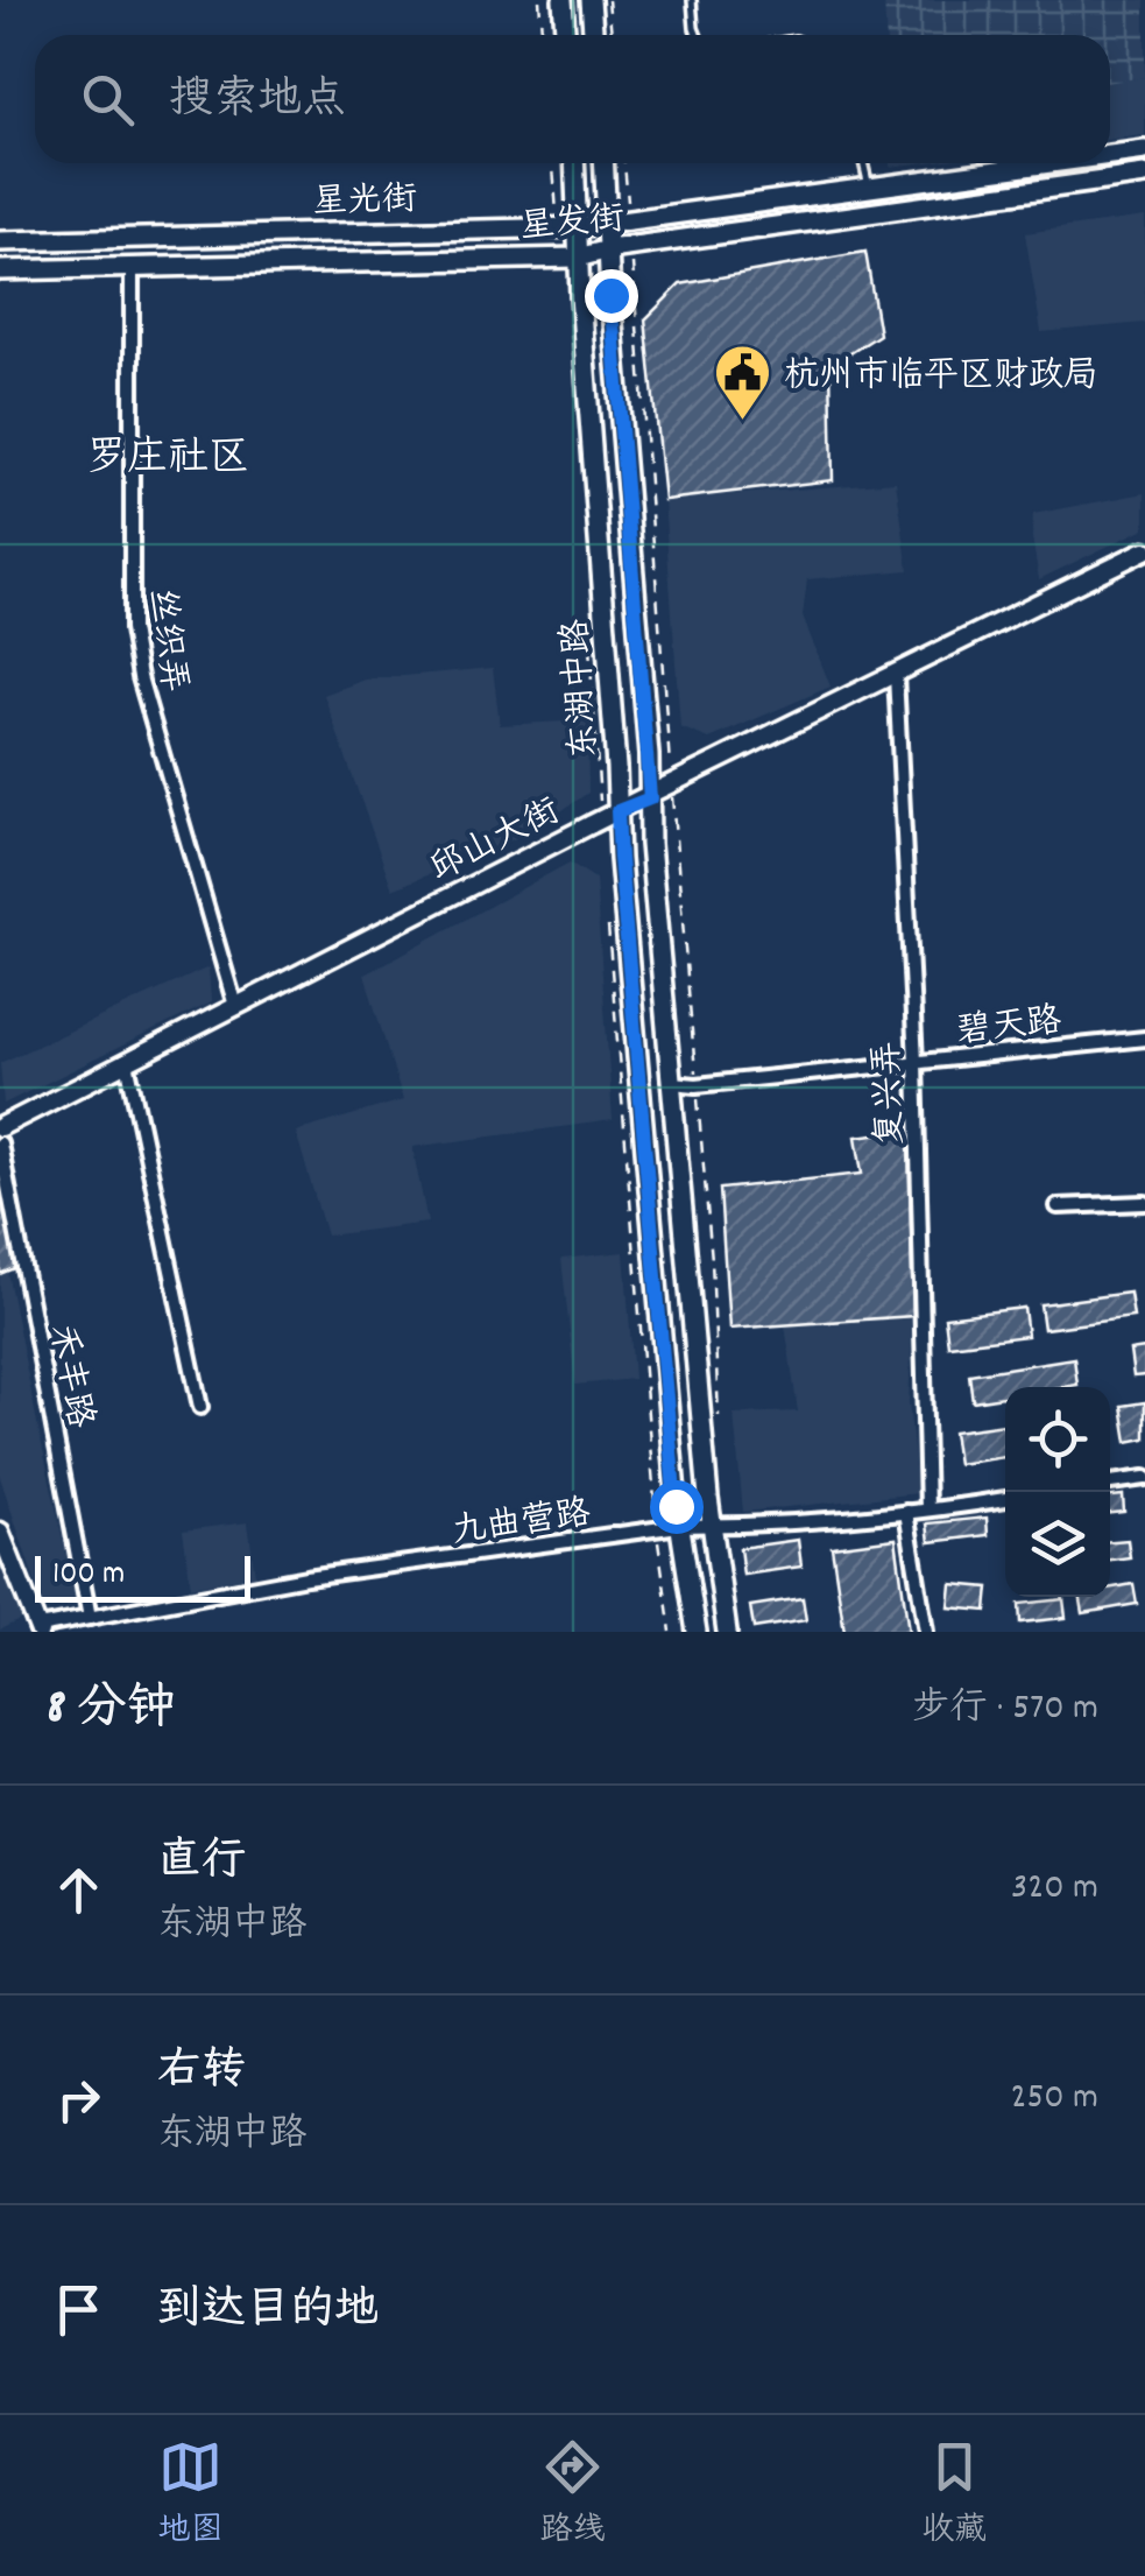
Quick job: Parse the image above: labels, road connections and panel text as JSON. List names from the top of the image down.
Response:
{
  "streets": {
    "main road": [
      "星光街",
      "星发街",
      "东湖中路",
      "邱山大街"
    ],
    "street": [
      "丝织弄",
      "碧天路",
      "复兴弄",
      "禾丰路",
      "九曲营路"
    ]
  },
  "crossings": [
    ["星光街", "东湖中路"],
    ["星发街", "丝织弄"],
    ["星发街", "东湖中路"],
    ["丝织弄", "邱山大街"],
    ["东湖中路", "邱山大街"],
    ["东湖中路", "碧天路"],
    ["东湖中路", "九曲营路"],
    ["邱山大街", "复兴弄"],
    ["碧天路", "复兴弄"],
    ["复兴弄", "九曲营路"],
    ["禾丰路", "九曲营路"]
  ],
  "districts": ["罗庄社区"],
  "places": {
    "public building": ["杭州市临平区财政局"]
  },
  "scale_bar": "100 m",
  "page": {
    "search": "搜索地点",
    "scale": "100 m",
    "heading": ["8 分钟", "步行 · 570 m"],
    "list": [
      ["直行", "东湖中路", "320 m"],
      ["右转", "东湖中路", "250 m"],
      "到达目的地"
    ],
    "nav": ["地图", "路线", "收藏"]
  }
}
